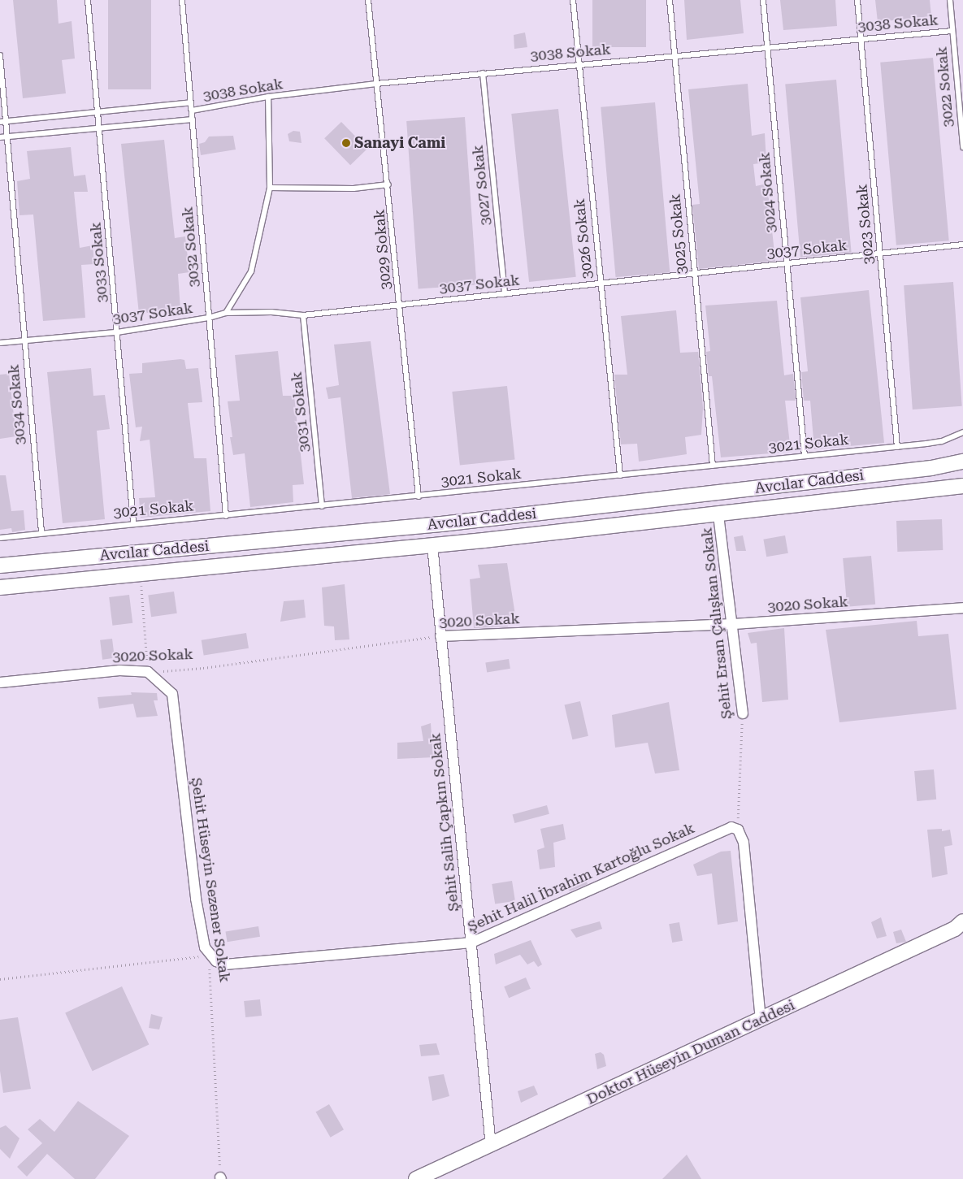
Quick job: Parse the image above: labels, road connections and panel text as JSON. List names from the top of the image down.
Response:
{
  "streets": {
    "main road": ["Avcılar Caddesi", "Doktor Hüseyin Duman Caddesi"],
    "street": [
      "3020 Sokak",
      "Şehit Ersan Çalışkan Sokak",
      "Şehit Salih Çapkın Sokak",
      "Şehit Halil İbrahim Kartoğlu Sokak",
      "Şehit Hüseyin Sezener Sokak"
    ],
    "lane": [
      "3038 Sokak",
      "3022 Sokak",
      "3027 Sokak",
      "3024 Sokak",
      "3023 Sokak",
      "3025 Sokak",
      "3026 Sokak",
      "3032 Sokak",
      "3029 Sokak",
      "3037 Sokak",
      "3033 Sokak",
      "3034 Sokak",
      "3031 Sokak",
      "3021 Sokak"
    ]
  },
  "crossings": [
    ["3038 Sokak", "3022 Sokak"],
    ["3038 Sokak", "3027 Sokak"],
    ["3038 Sokak", "3024 Sokak"],
    ["3038 Sokak", "3023 Sokak"],
    ["3038 Sokak", "3025 Sokak"],
    ["3038 Sokak", "3026 Sokak"],
    ["3038 Sokak", "3032 Sokak"],
    ["3038 Sokak", "3029 Sokak"],
    ["3038 Sokak", "3033 Sokak"],
    ["3038 Sokak", "3034 Sokak"],
    ["3027 Sokak", "3037 Sokak"],
    ["3024 Sokak", "3037 Sokak"],
    ["3024 Sokak", "3021 Sokak"],
    ["3023 Sokak", "3037 Sokak"],
    ["3023 Sokak", "3021 Sokak"],
    ["3025 Sokak", "3037 Sokak"],
    ["3025 Sokak", "3021 Sokak"],
    ["3026 Sokak", "3037 Sokak"],
    ["3026 Sokak", "3021 Sokak"],
    ["3032 Sokak", "3037 Sokak"],
    ["3032 Sokak", "3021 Sokak"],
    ["3029 Sokak", "3037 Sokak"],
    ["3029 Sokak", "3021 Sokak"],
    ["3037 Sokak", "3033 Sokak"],
    ["3037 Sokak", "3034 Sokak"],
    ["3037 Sokak", "3031 Sokak"],
    ["3033 Sokak", "3021 Sokak"],
    ["3034 Sokak", "3021 Sokak"],
    ["3031 Sokak", "3021 Sokak"],
    ["Avcılar Caddesi", "Şehit Ersan Çalışkan Sokak"],
    ["Avcılar Caddesi", "Şehit Salih Çapkın Sokak"],
    ["3020 Sokak", "Şehit Ersan Çalışkan Sokak"],
    ["3020 Sokak", "Şehit Salih Çapkın Sokak"],
    ["3020 Sokak", "Şehit Hüseyin Sezener Sokak"],
    ["Şehit Ersan Çalışkan Sokak", "Şehit Halil İbrahim Kartoğlu Sokak"],
    ["Şehit Salih Çapkın Sokak", "Şehit Halil İbrahim Kartoğlu Sokak"],
    ["Şehit Salih Çapkın Sokak", "Doktor Hüseyin Duman Caddesi"],
    ["Şehit Halil İbrahim Kartoğlu Sokak", "Şehit Hüseyin Sezener Sokak"]
  ],
  "places": ["Sanayi Cami"]
}
